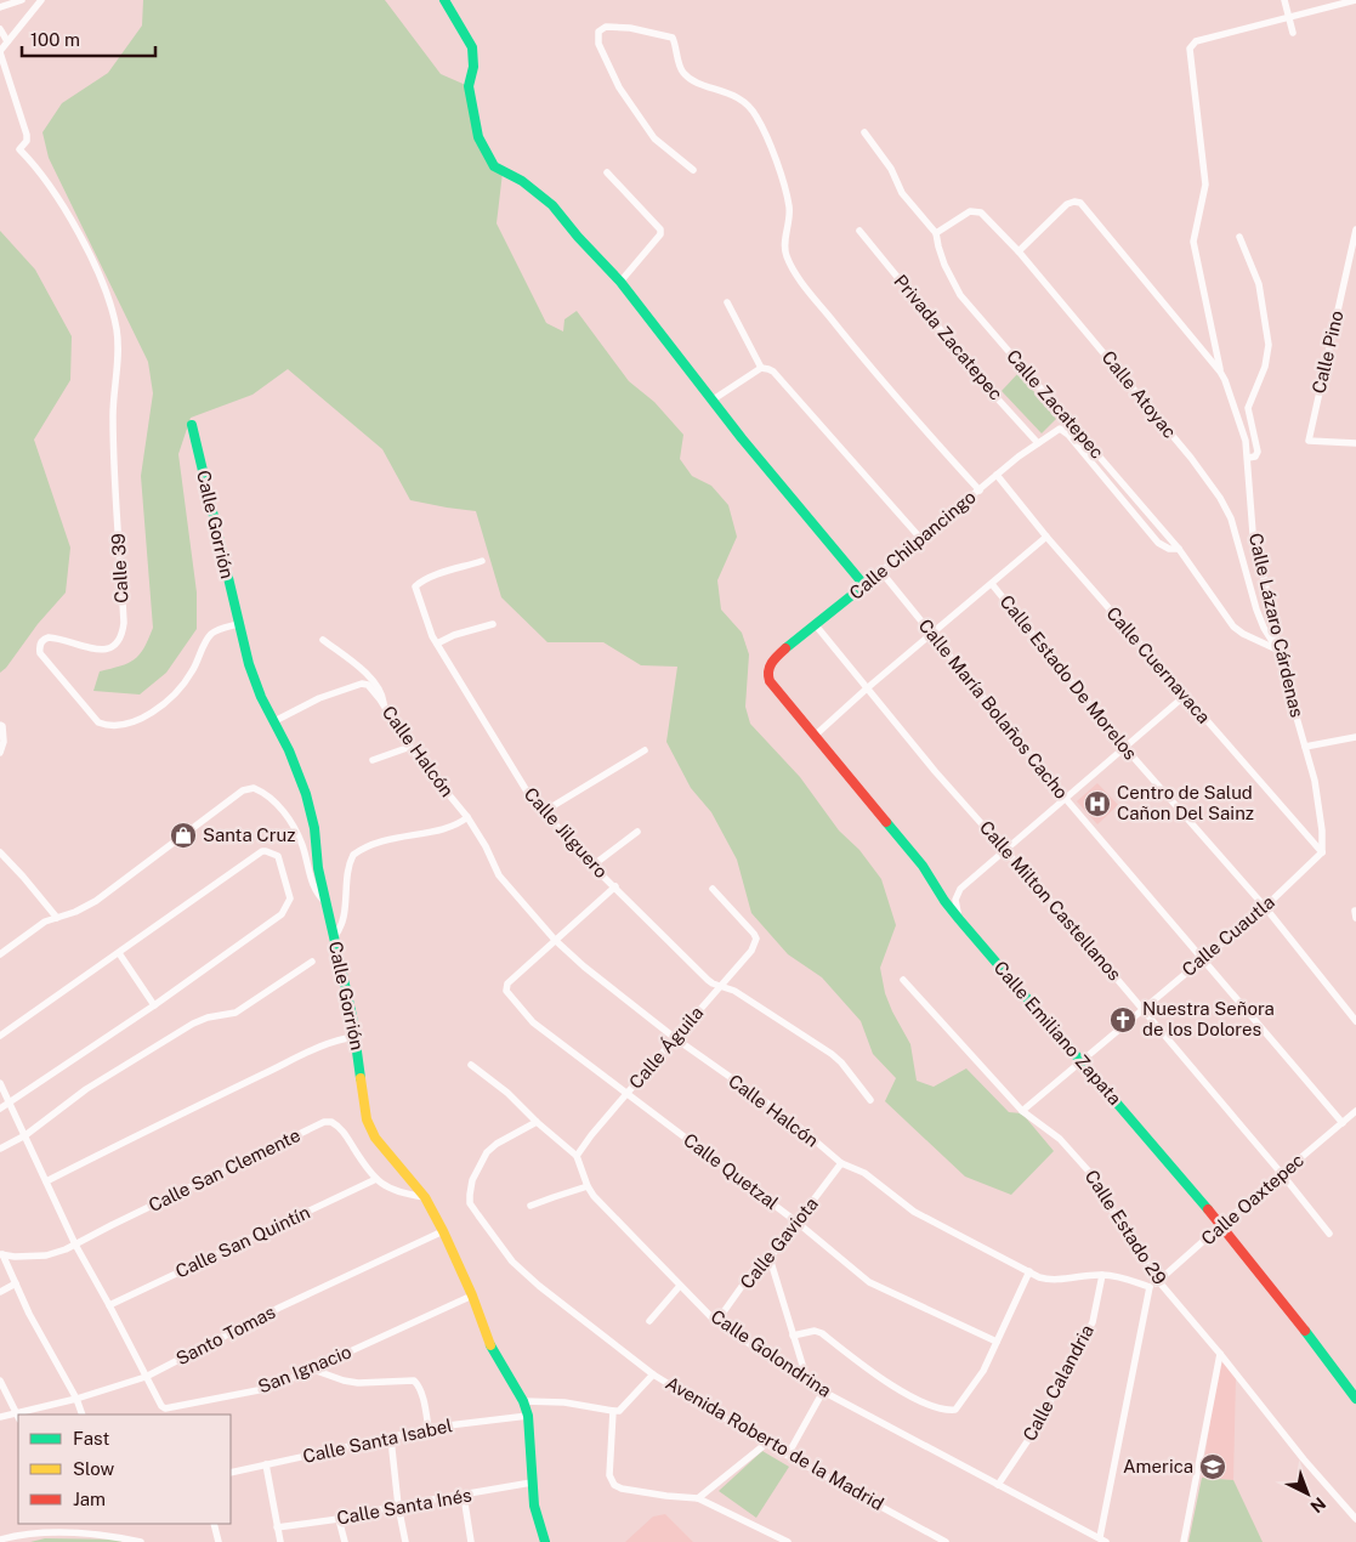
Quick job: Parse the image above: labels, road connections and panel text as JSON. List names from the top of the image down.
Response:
{
  "streets": {
    "street": [
      "Privada Zacatepec",
      "Calle Pino",
      "Calle Atoyac",
      "Calle Zacatepec",
      "Calle Gorrión",
      "Calle Chilpancingo",
      "Calle 39",
      "Calle Lázaro Cárdenas",
      "Calle Cuernavaca",
      "Calle Estado De Morelos",
      "Calle María Bolaños Cacho",
      "Calle Halcón",
      "Calle Jilguero",
      "Calle Milton Castellanos",
      "Calle Cuautla",
      "Calle Emiliano Zapata",
      "Calle Águila",
      "Calle San Clemente",
      "Calle Quetzal",
      "Calle Oaxtepec",
      "Calle Estado 29",
      "Calle San Quintín",
      "Calle Gaviota",
      "Santo Tomas",
      "Calle Golondrina",
      "San Ignacio",
      "Calle Calandria",
      "Calle Santa Isabel",
      "Avenida Roberto de la Madrid",
      "Calle Santa Inés"
    ]
  },
  "crossings": [
    ["Privada Zacatepec", "Calle Chilpancingo"],
    ["Calle Atoyac", "Calle Zacatepec"],
    ["Calle Atoyac", "Calle Lázaro Cárdenas"],
    ["Calle Zacatepec", "Calle Chilpancingo"],
    ["Calle Zacatepec", "Calle Lázaro Cárdenas"],
    ["Calle Gorrión", "Calle 39"],
    ["Calle Gorrión", "Calle Halcón"],
    ["Calle Gorrión", "Calle San Clemente"],
    ["Calle Gorrión", "Santo Tomas"],
    ["Calle Gorrión", "San Ignacio"],
    ["Calle Gorrión", "Calle Santa Isabel"],
    ["Calle Gorrión", "Calle Santa Inés"],
    ["Calle Chilpancingo", "Calle Cuernavaca"],
    ["Calle Chilpancingo", "Calle María Bolaños Cacho"],
    ["Calle Chilpancingo", "Calle Milton Castellanos"],
    ["Calle Chilpancingo", "Calle Emiliano Zapata"],
    ["Calle Lázaro Cárdenas", "Calle Cuernavaca"],
    ["Calle Lázaro Cárdenas", "Calle Cuautla"],
    ["Calle Cuernavaca", "Calle Cuautla"],
    ["Calle Estado De Morelos", "Calle Cuautla"],
    ["Calle María Bolaños Cacho", "Calle Cuautla"],
    ["Calle María Bolaños Cacho", "Calle Oaxtepec"],
    ["Calle Halcón", "Calle Águila"],
    ["Calle Halcón", "Calle Quetzal"],
    ["Calle Halcón", "Calle Oaxtepec"],
    ["Calle Halcón", "Calle Gaviota"],
    ["Calle Halcón", "Calle Calandria"],
    ["Calle Jilguero", "Calle Águila"],
    ["Calle Milton Castellanos", "Calle Cuautla"],
    ["Calle Milton Castellanos", "Calle Oaxtepec"],
    ["Calle Cuautla", "Calle Emiliano Zapata"],
    ["Calle Cuautla", "Calle Estado 29"],
    ["Calle Emiliano Zapata", "Calle Oaxtepec"],
    ["Calle Águila", "Calle Quetzal"],
    ["Calle Águila", "Calle Golondrina"],
    ["Calle San Clemente", "Calle San Quintín"],
    ["Calle San Clemente", "San Ignacio"],
    ["Calle Quetzal", "Calle Gaviota"],
    ["Calle Oaxtepec", "Calle Estado 29"],
    ["Calle San Quintín", "San Ignacio"],
    ["Calle Gaviota", "Calle Golondrina"],
    ["Santo Tomas", "San Ignacio"],
    ["Calle Golondrina", "Calle Calandria"],
    ["Calle Golondrina", "Avenida Roberto de la Madrid"]
  ],
  "places": {
    "hospital": ["Centro de Salud Cañon Del Sainz"],
    "shop": ["Santa Cruz"],
    "church": ["Nuestra Señora de los Dolores"],
    "school or university": ["America"]
  },
  "legend": ["Fast", "Slow", "Jam"],
  "scale_bar": "100 m",
  "north": "bottom right"
}
